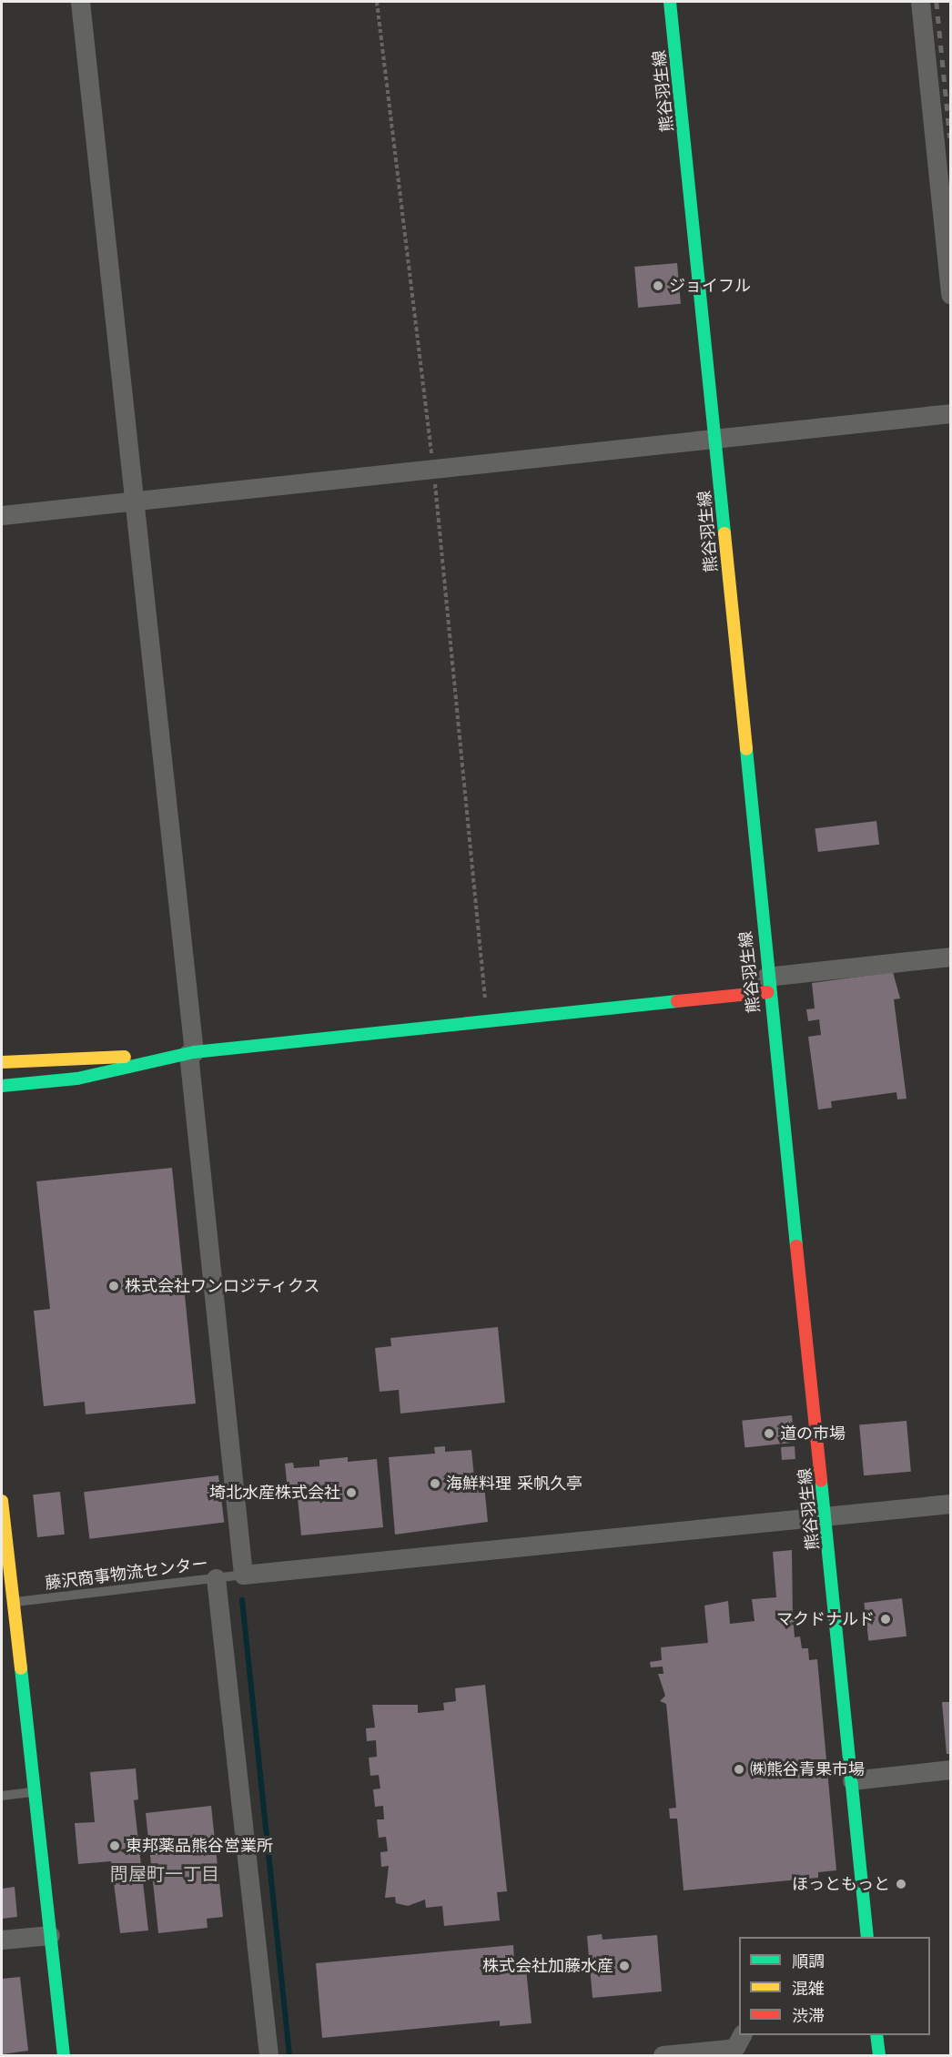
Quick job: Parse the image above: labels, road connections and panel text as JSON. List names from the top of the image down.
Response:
{
  "streets": {
    "main road": ["熊谷羽生線"],
    "lane": ["藤沢商事物流センター"]
  },
  "districts": ["問屋町一丁目"],
  "places": [
    "ジョイフル",
    "株式会社ワンロジティクス",
    "道の市場",
    "海鮮料理 采帆久亭",
    "埼北水産株式会社",
    "マクドナルド",
    "㈱熊谷青果市場",
    "東邦薬品熊谷営業所",
    "ほっともっと",
    "株式会社加藤水産"
  ],
  "legend": ["順調", "混雑", "渋滞"]
}
